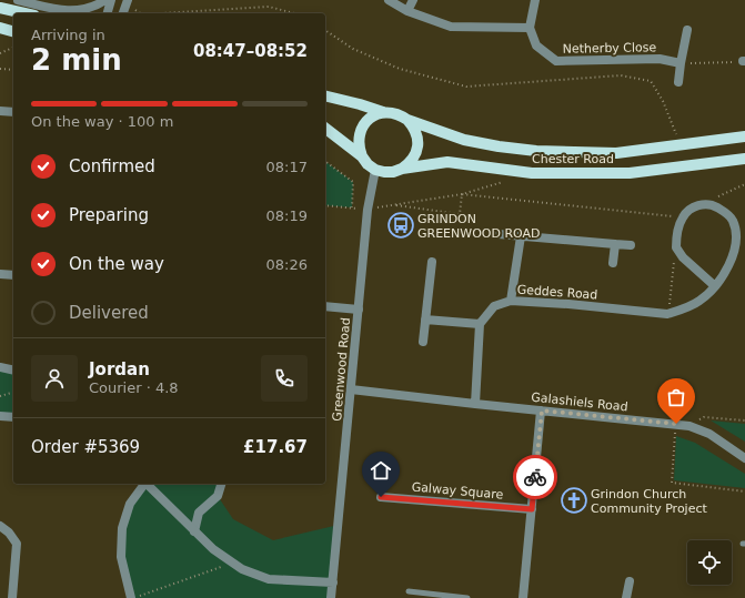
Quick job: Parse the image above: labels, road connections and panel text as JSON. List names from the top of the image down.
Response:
{
  "streets": {
    "main road": ["Chester Road"],
    "street": [
      "Netherby Close",
      "Geddes Road",
      "Greenwood Road",
      "Galashiels Road",
      "Galway Square"
    ]
  },
  "crossings": [
    ["Chester Road", "Greenwood Road"],
    ["Greenwood Road", "Galashiels Road"]
  ],
  "places": {
    "bus stop": ["GRINDON GREENWOOD ROAD"],
    "church": ["Grindon Church Community Project"]
  },
  "page": {
    "heading": ["2 min", "Arriving in", "08:47–08:52"],
    "panel": [
      "Jordan",
      "Courier · 4.8",
      "Order #5369",
      "£17.67"
    ],
    "bar": "On the way · 100 m",
    "list": [
      ["Confirmed", "08:17"],
      ["Preparing", "08:19"],
      ["On the way", "08:26"],
      "Delivered"
    ]
  }
}
